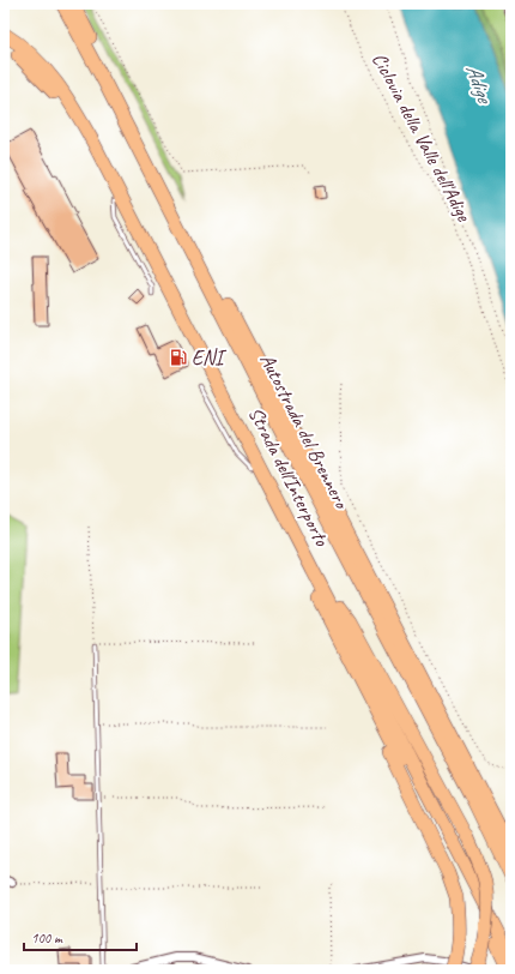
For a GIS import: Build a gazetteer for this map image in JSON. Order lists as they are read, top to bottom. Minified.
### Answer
{"streets":{"highway":["Autostrada del Brennero","Strada dell'Interporto"],"path":["Ciclovia della Valle dell'Adige"]},"water":["Adige"],"places":{"fuel station":["ENI"]},"scale_bar":"100 m"}
